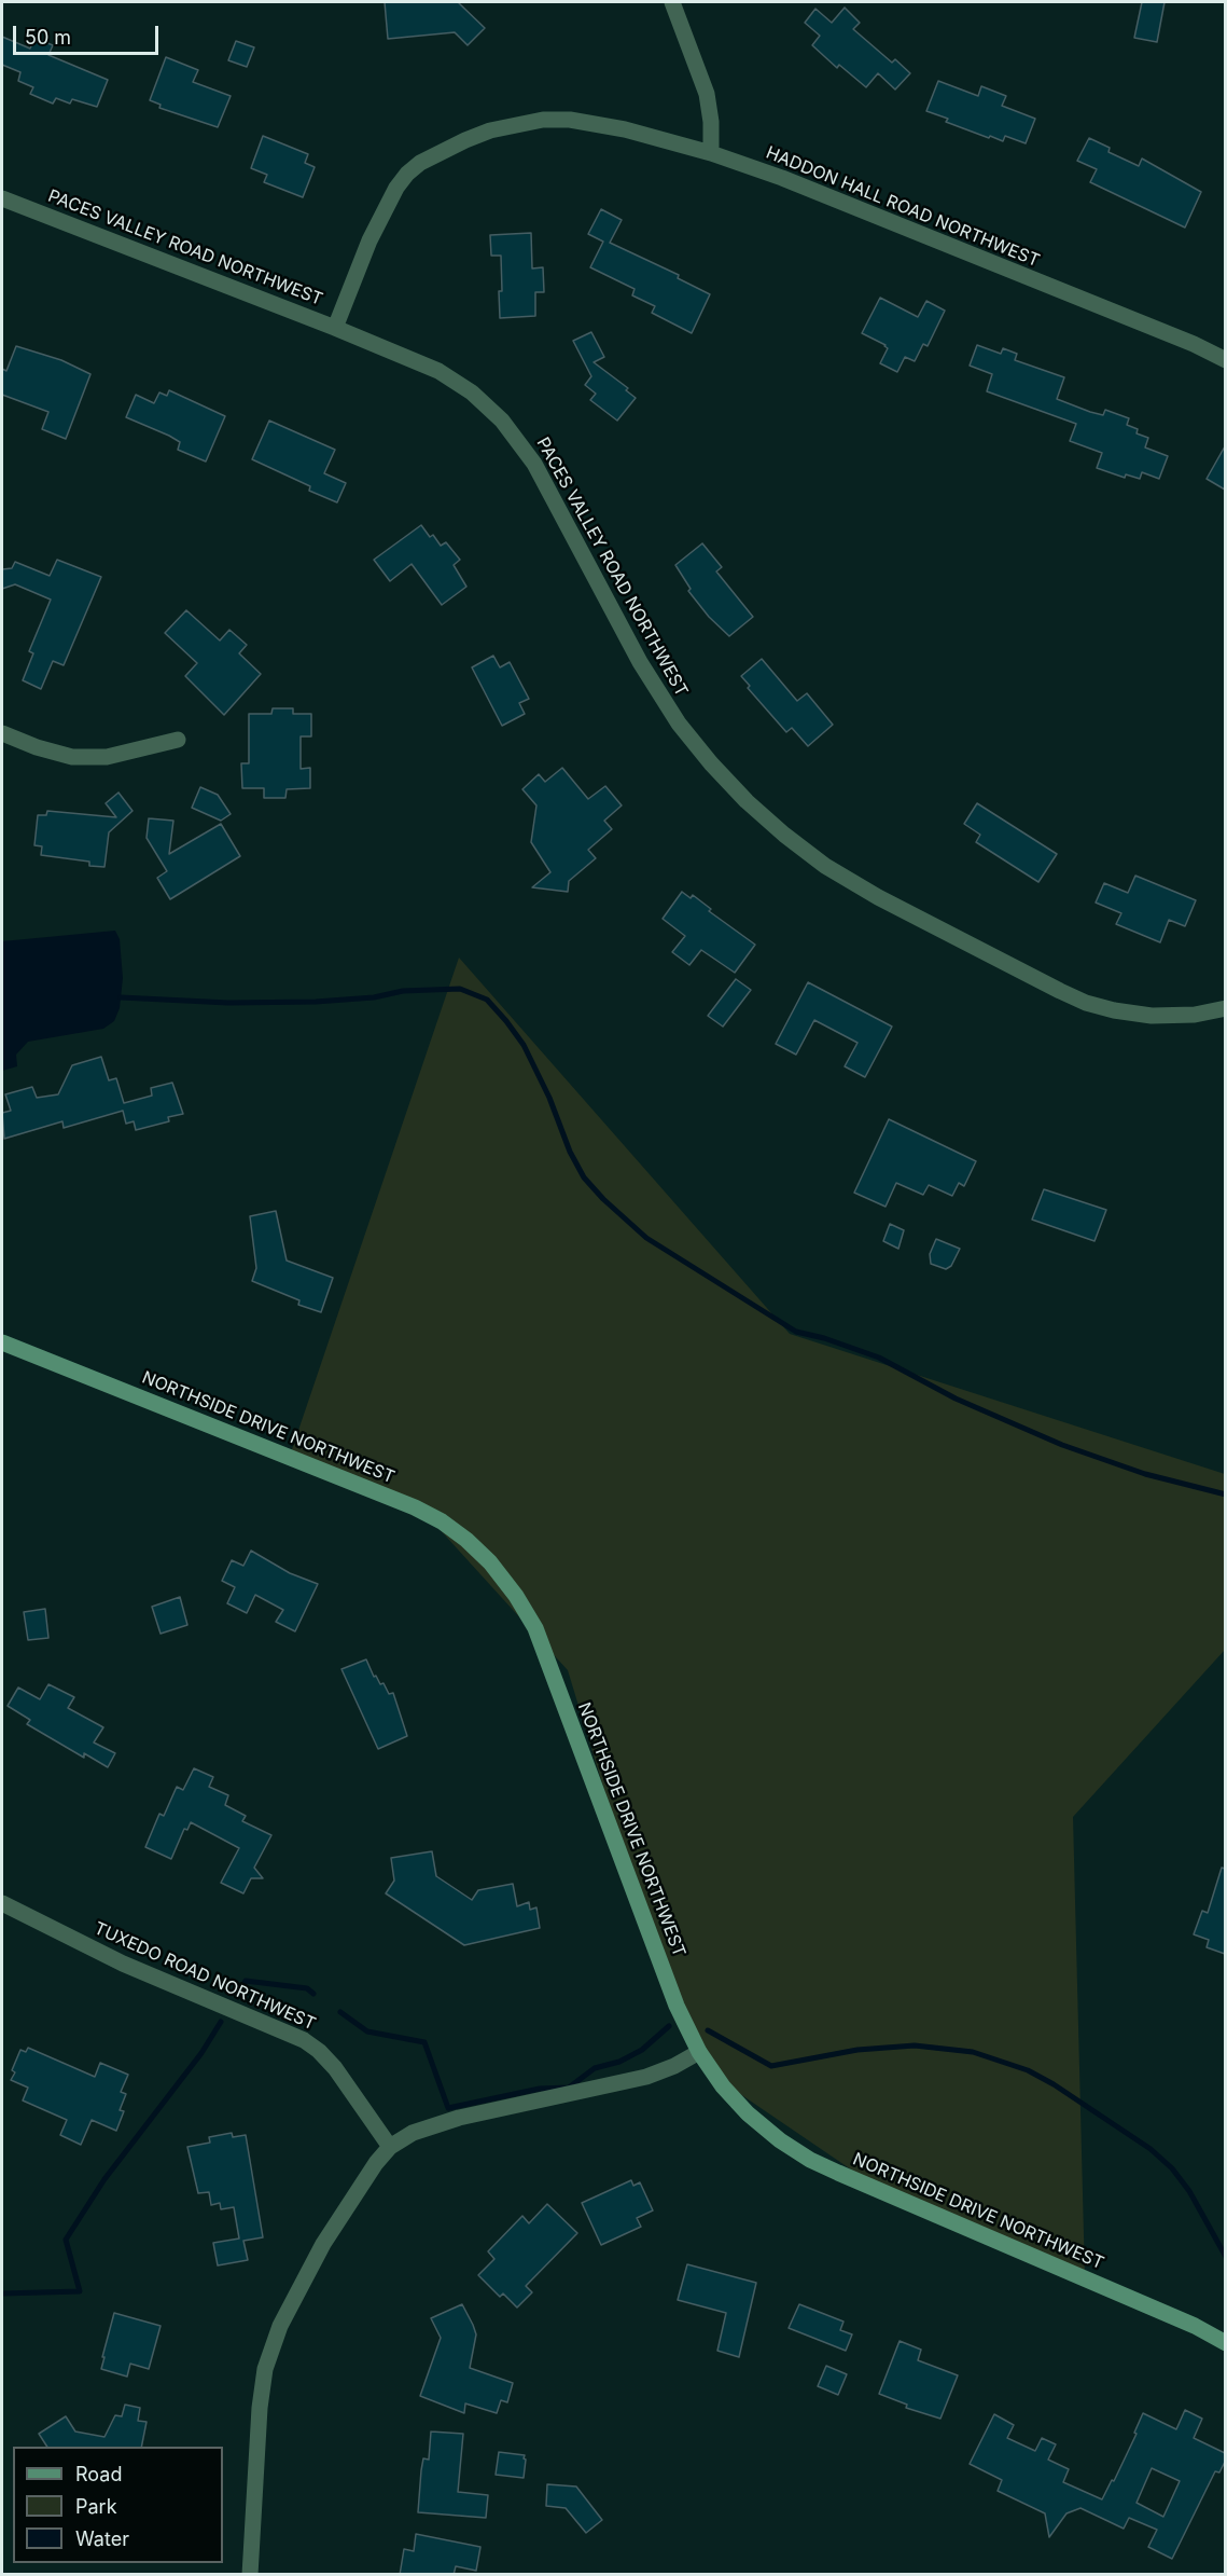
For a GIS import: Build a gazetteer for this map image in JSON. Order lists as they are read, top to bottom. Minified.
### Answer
{"streets":{"street":["HADDON HALL ROAD NORTHWEST","PACES VALLEY ROAD NORTHWEST","NORTHSIDE DRIVE NORTHWEST","TUXEDO ROAD NORTHWEST"]},"crossings":[["HADDON HALL ROAD NORTHWEST","PACES VALLEY ROAD NORTHWEST"]],"legend":["Road","Park","Water"],"scale_bar":"50 m"}
